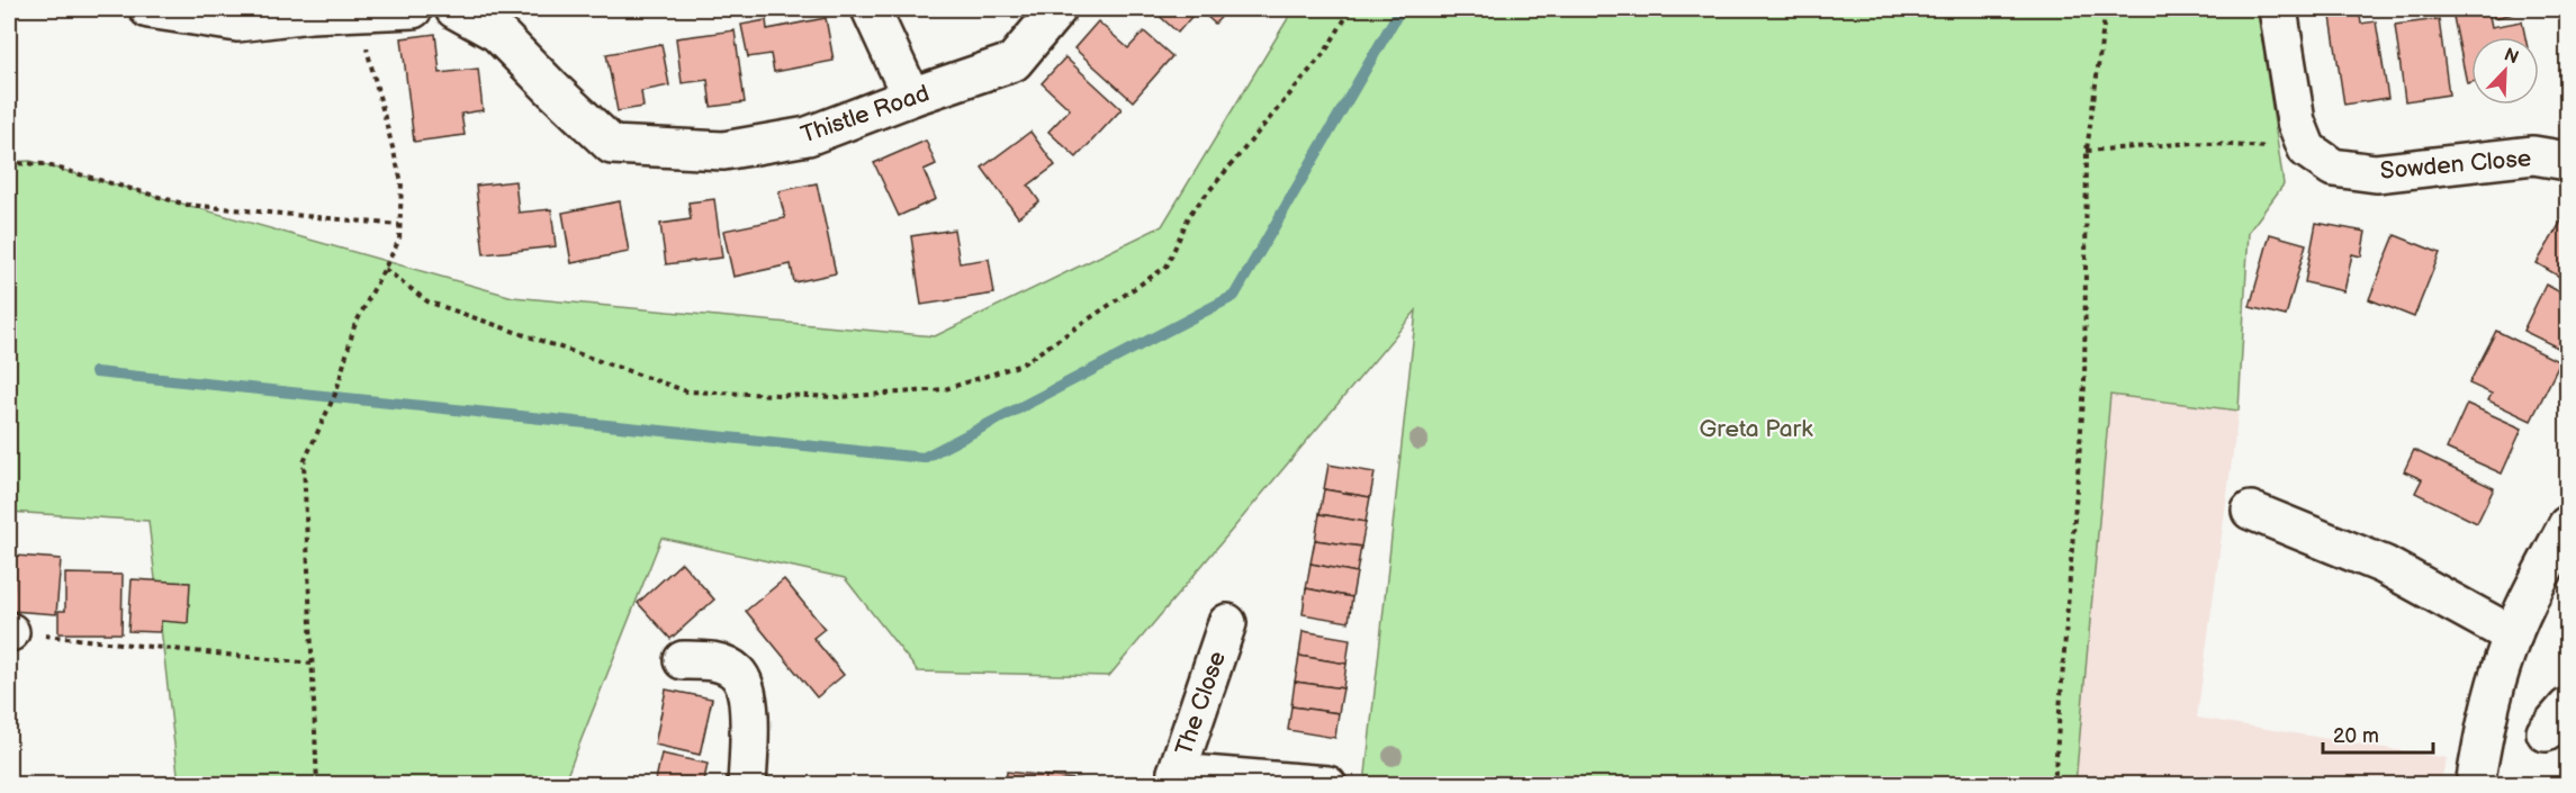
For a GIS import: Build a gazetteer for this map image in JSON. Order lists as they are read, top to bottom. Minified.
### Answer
{"streets":{"street":["Thistle Road","Sowden Close","The Close"]},"parks":["Greta Park"],"scale_bar":"20 m","north":"top right"}
